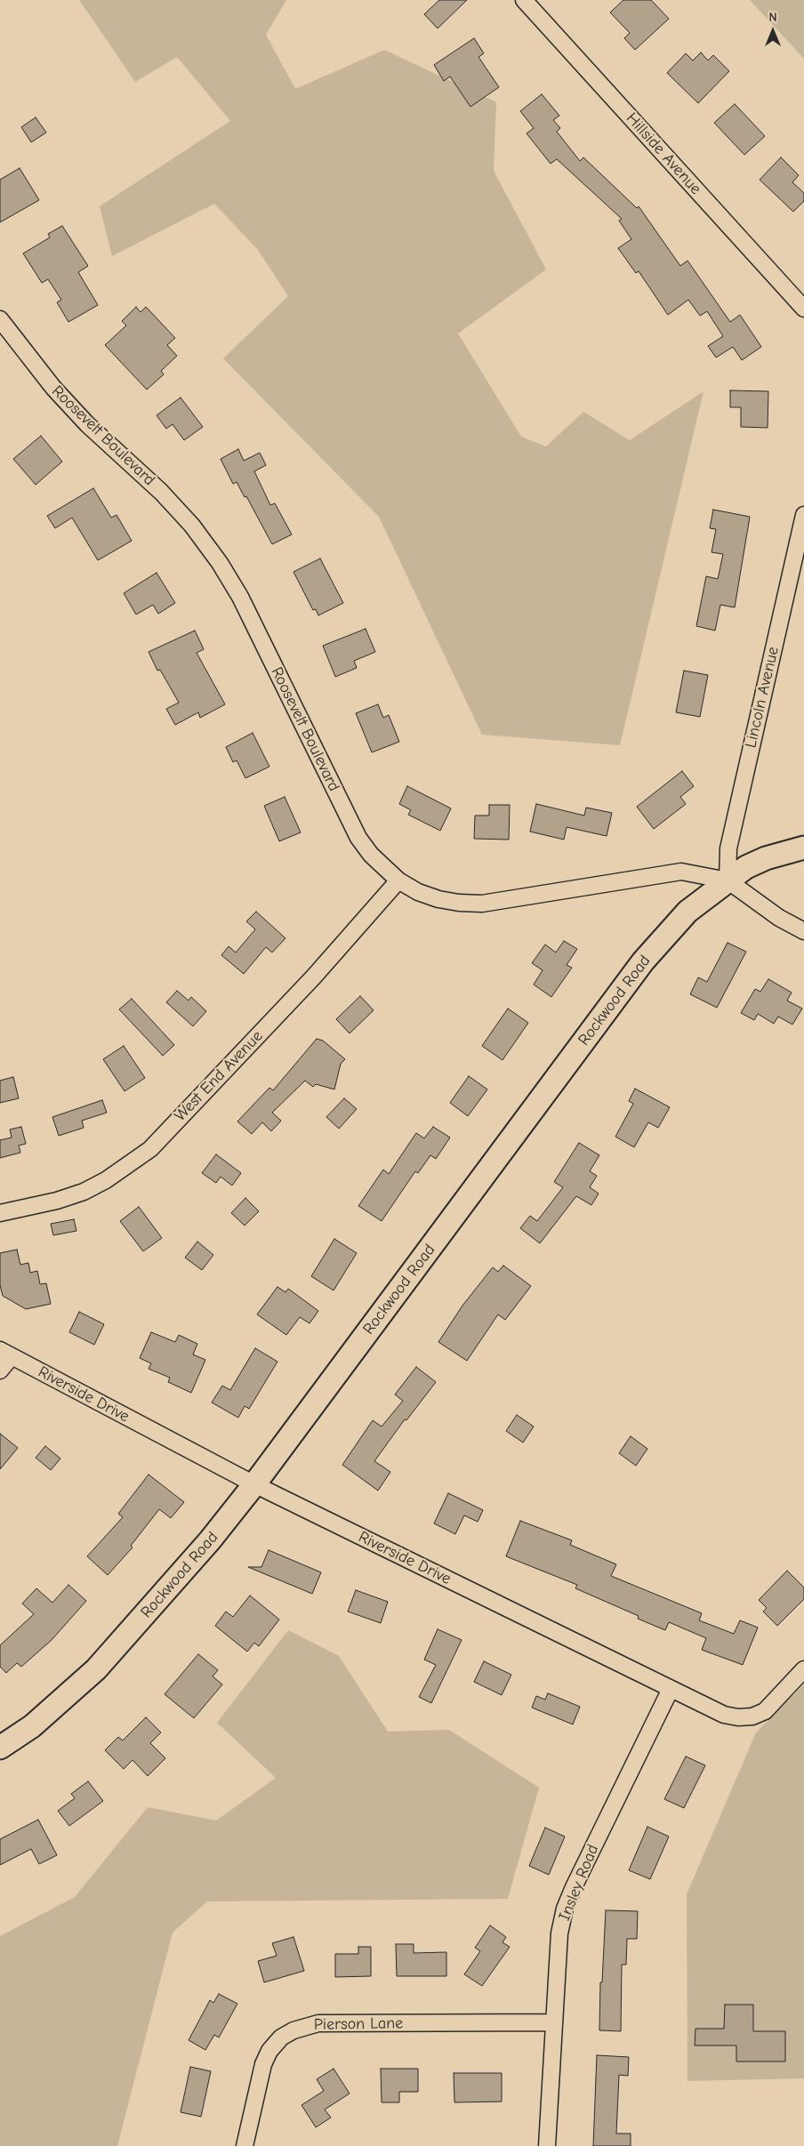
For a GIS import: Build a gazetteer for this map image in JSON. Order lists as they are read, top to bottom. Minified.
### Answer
{"streets":{"street":["Hillside Avenue","Roosevelt Boulevard","Lincoln Avenue","Rockwood Road","West End Avenue","Riverside Drive","Insley Road","Pierson Lane"]},"crossings":[["Roosevelt Boulevard","Lincoln Avenue"],["Roosevelt Boulevard","Rockwood Road"],["Roosevelt Boulevard","West End Avenue"],["Lincoln Avenue","Rockwood Road"],["Rockwood Road","Riverside Drive"],["Riverside Drive","Insley Road"],["Insley Road","Pierson Lane"]],"north":"top"}
